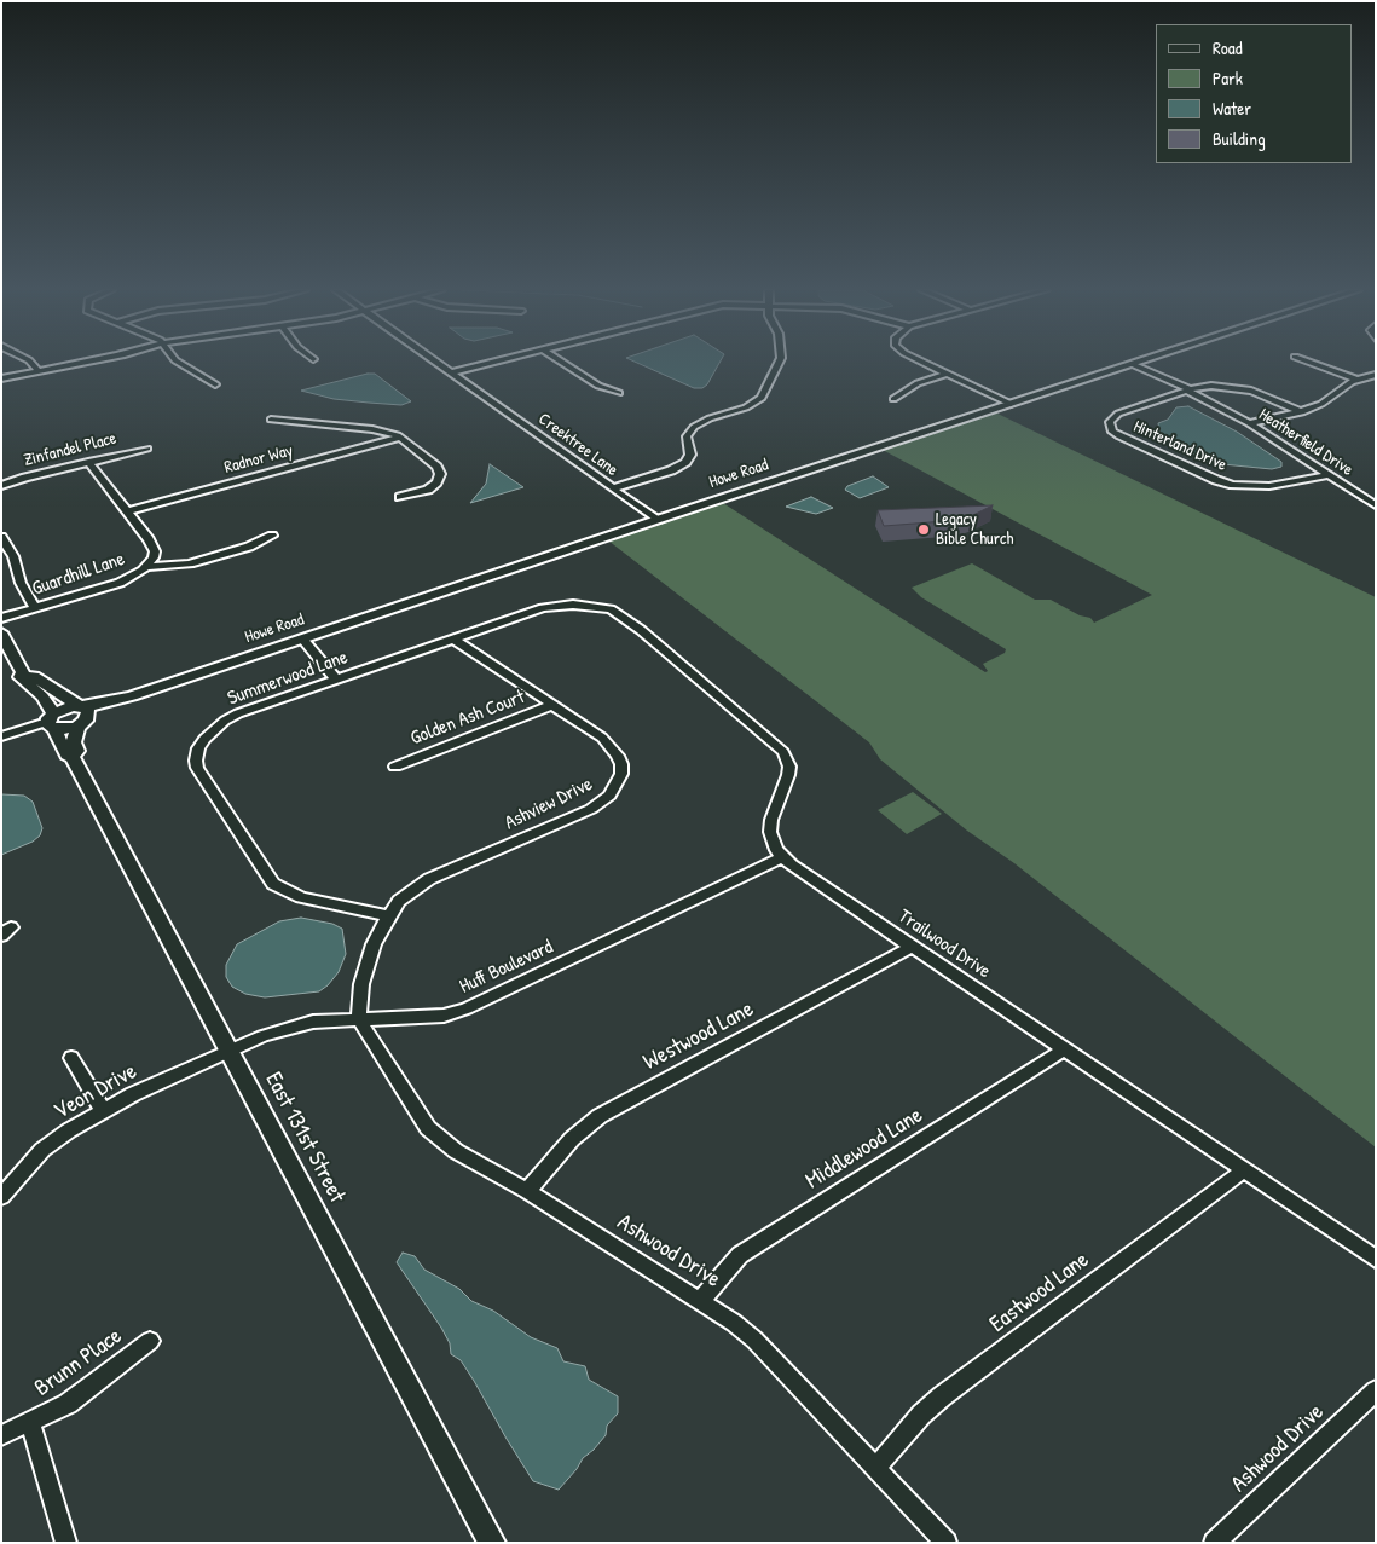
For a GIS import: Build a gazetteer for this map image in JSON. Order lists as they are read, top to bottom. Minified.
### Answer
{"streets":{"street":["Heatherfield Drive","Creektree Lane","Hinterland Drive","Zinfandel Place","Radnor Way","Howe Road","Guardhill Lane","Summerwood Lane","Golden Ash Court","Ashview Drive","Trailwood Drive","Huff Boulevard","Westwood Lane","Veon Drive","East 131st Street","Middlewood Lane","Ashwood Drive","Eastwood Lane","Brunn Place"]},"crossings":[["Heatherfield Drive","Hinterland Drive"],["Heatherfield Drive","Howe Road"],["Creektree Lane","Howe Road"],["Zinfandel Place","Guardhill Lane"],["Radnor Way","Guardhill Lane"],["Howe Road","East 131st Street"],["Summerwood Lane","Ashview Drive"],["Summerwood Lane","Trailwood Drive"],["Summerwood Lane","Huff Boulevard"],["Golden Ash Court","Ashview Drive"],["Ashview Drive","Huff Boulevard"],["Ashview Drive","Ashwood Drive"],["Trailwood Drive","Huff Boulevard"],["Trailwood Drive","Westwood Lane"],["Trailwood Drive","Middlewood Lane"],["Trailwood Drive","Eastwood Lane"],["Huff Boulevard","Veon Drive"],["Huff Boulevard","East 131st Street"],["Huff Boulevard","Ashwood Drive"],["Westwood Lane","Ashwood Drive"],["Veon Drive","East 131st Street"],["Middlewood Lane","Ashwood Drive"],["Ashwood Drive","Eastwood Lane"]],"places":["Legacy Bible Church"],"legend":["Road","Park","Water","Building"]}
